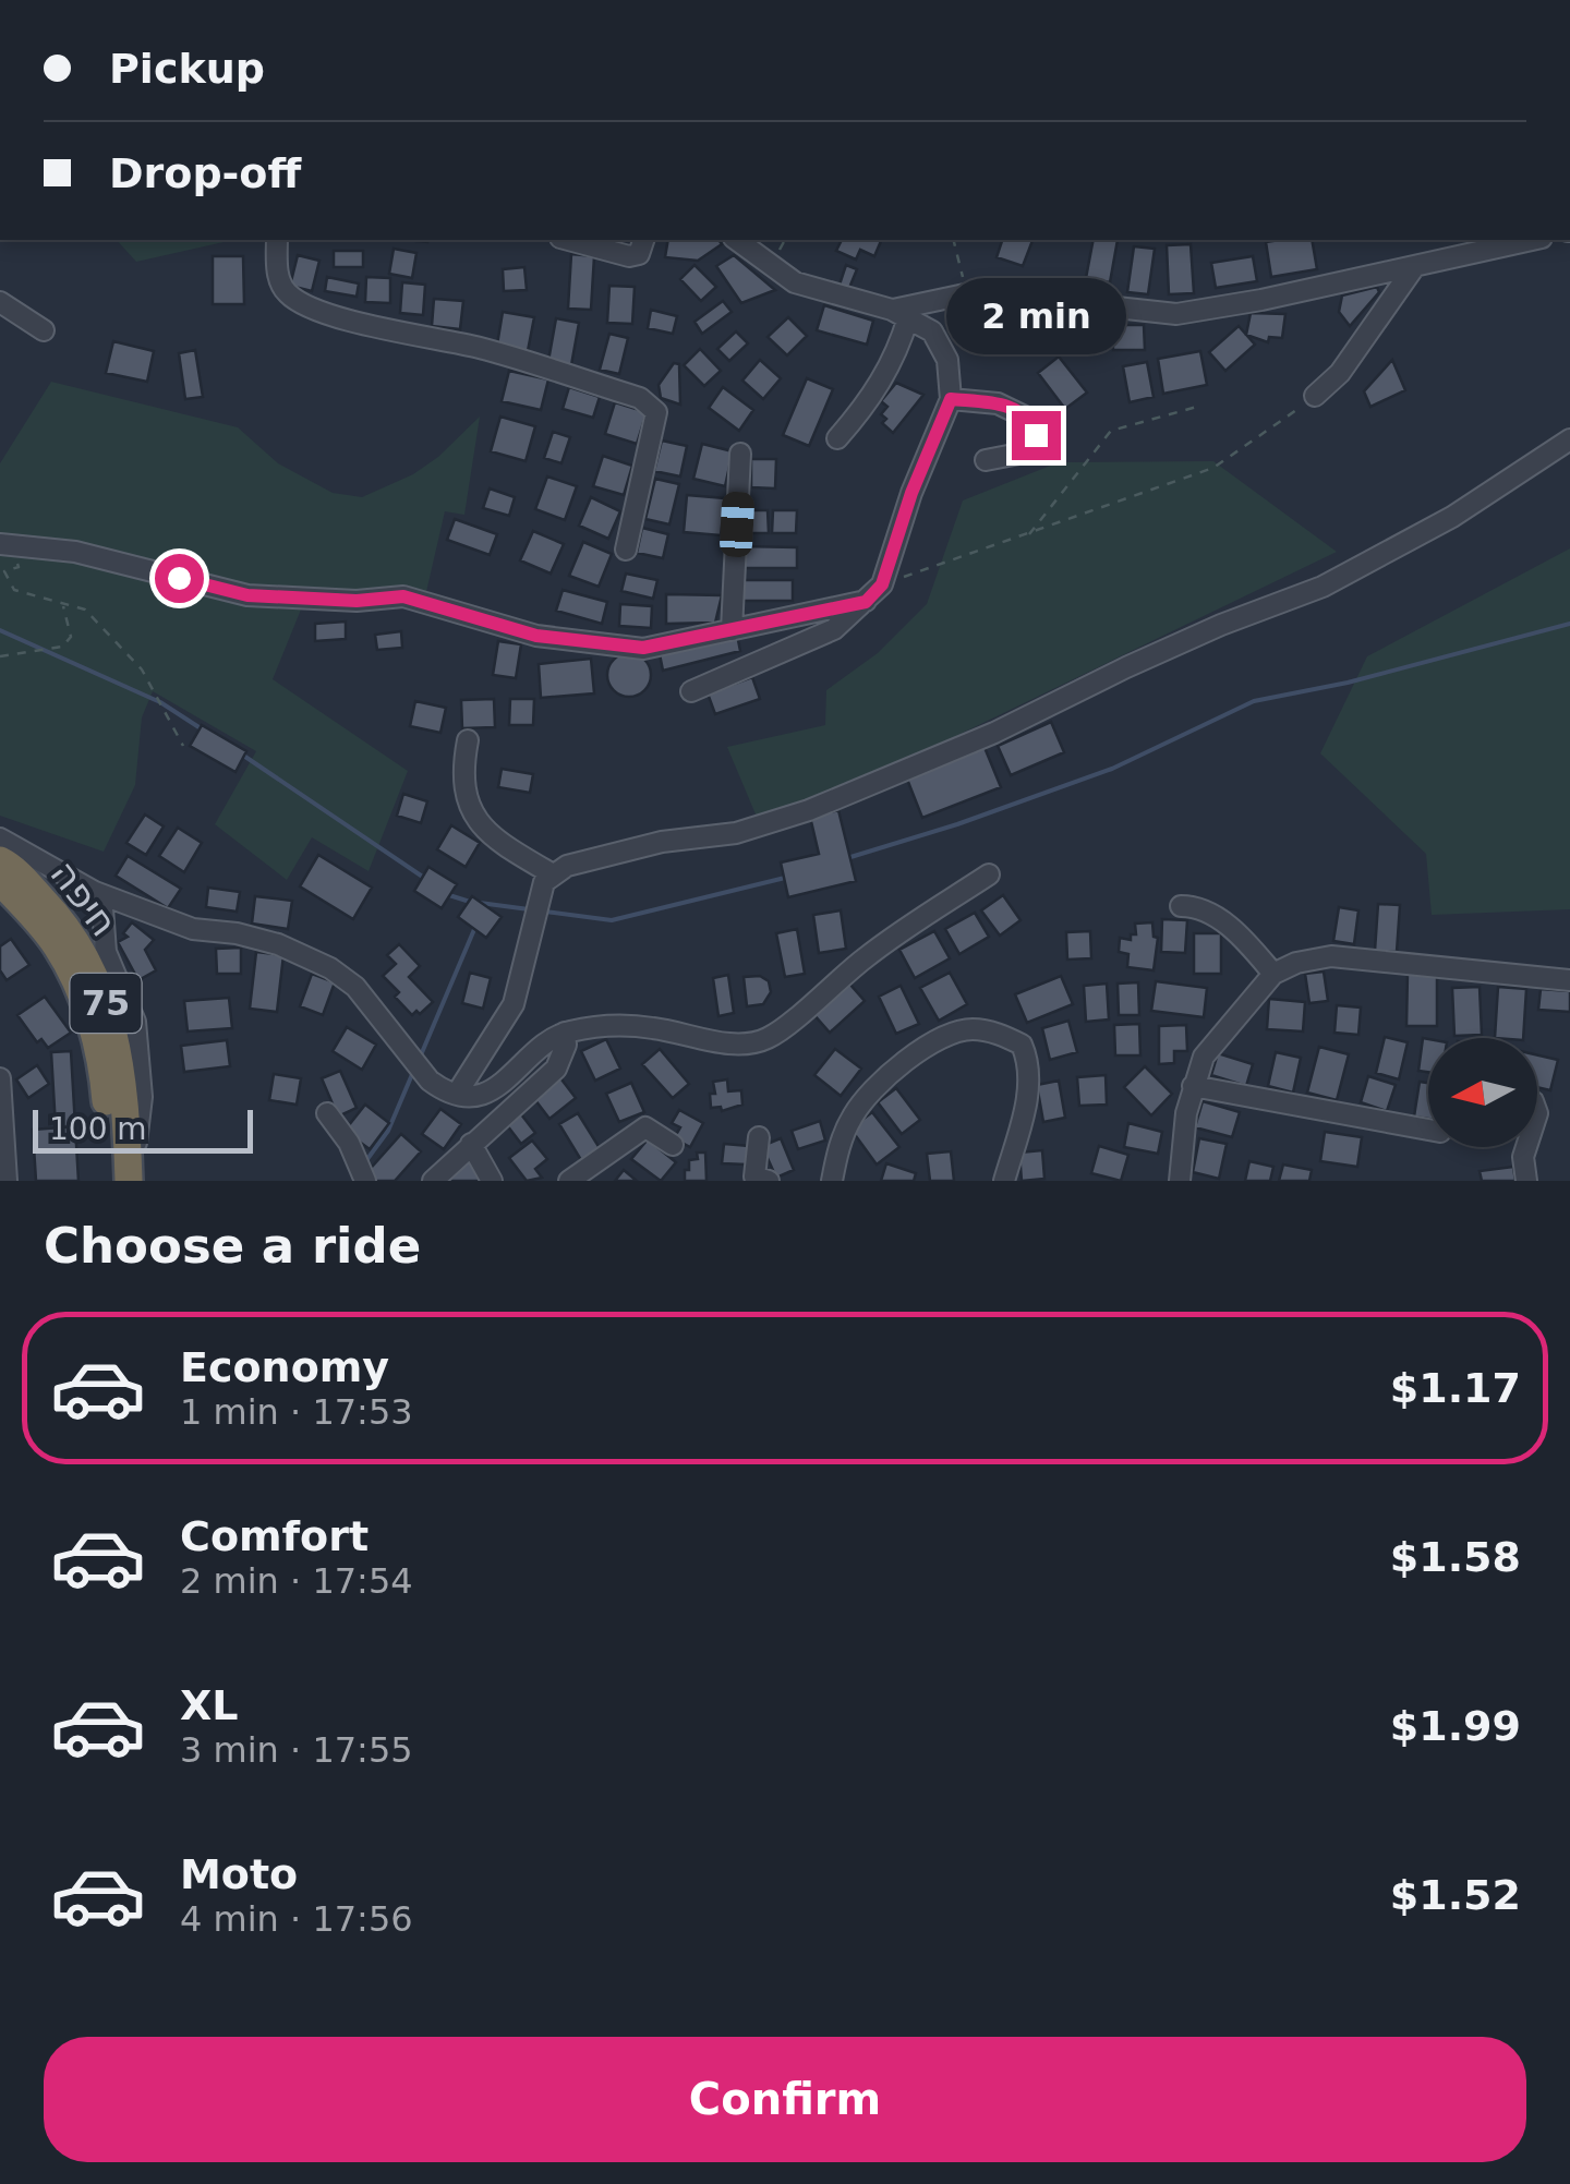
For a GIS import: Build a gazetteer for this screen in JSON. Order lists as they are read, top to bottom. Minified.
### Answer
{"streets":{"highway":["חיפה","75"]},"scale_bar":"100 m","north":"left","page":{"banner":["Pickup","Drop-off"],"bubble":"2 min","scale":"100 m","heading":"Choose a ride","list":[{"name":"Economy","note":"1 min · 17:53","value":"$1.17"},{"name":"Comfort","note":"2 min · 17:54","value":"$1.58"},{"name":"XL","note":"3 min · 17:55","value":"$1.99"},{"name":"Moto","note":"4 min · 17:56","value":"$1.52"}],"buttons":"Confirm"}}
